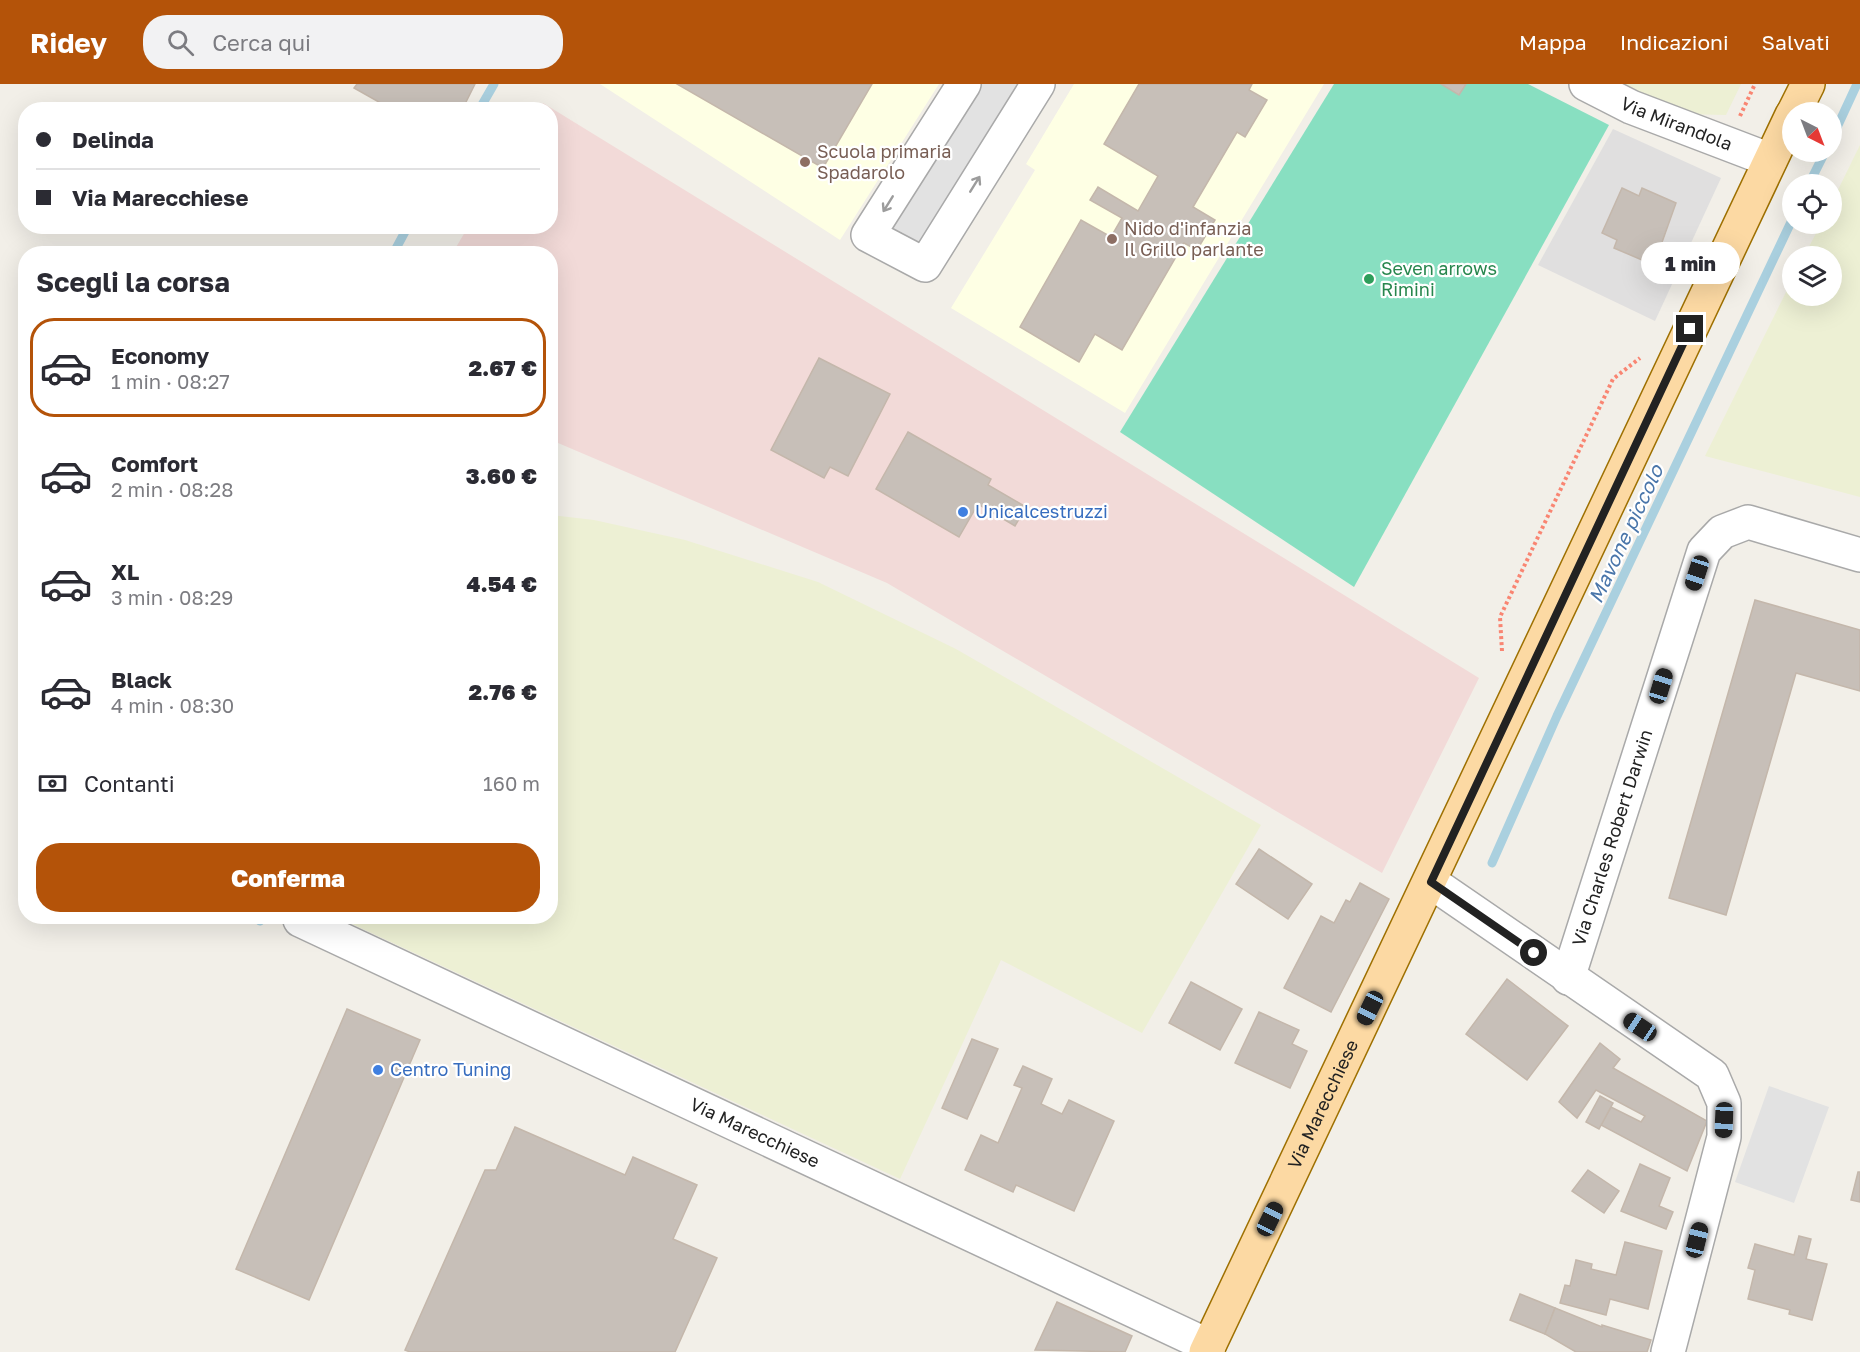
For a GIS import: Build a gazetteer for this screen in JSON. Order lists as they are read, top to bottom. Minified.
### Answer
{"streets":{"main road":["Via Marecchiese"],"street":["Via Mirandola","Via Charles Robert Darwin"]},"crossings":[["Via Mirandola","Via Marecchiese"]],"water":["Mavone piccolo"],"places":["Scuola primaria Spadarolo","Nido d'infanzia Il Grillo parlante","Seven arrows Rimini","Unicalcestruzzi","Centro Tuning"],"north":"bottom right","page":{"header":"Ridey","search":"Cerca qui","nav":["Mappa","Indicazioni","Salvati"],"banner":["Delinda","Via Marecchiese"],"bubble":"1 min","heading":"Scegli la corsa","list":[{"name":"Economy","note":"1 min · 08:27","value":"2.67 €"},{"name":"Comfort","note":"2 min · 08:28","value":"3.60 €"},{"name":"XL","note":"3 min · 08:29","value":"4.54 €"},{"name":"Black","note":"4 min · 08:30","value":"2.76 €"}],"pay":["Contanti","160 m"],"buttons":"Conferma"}}
